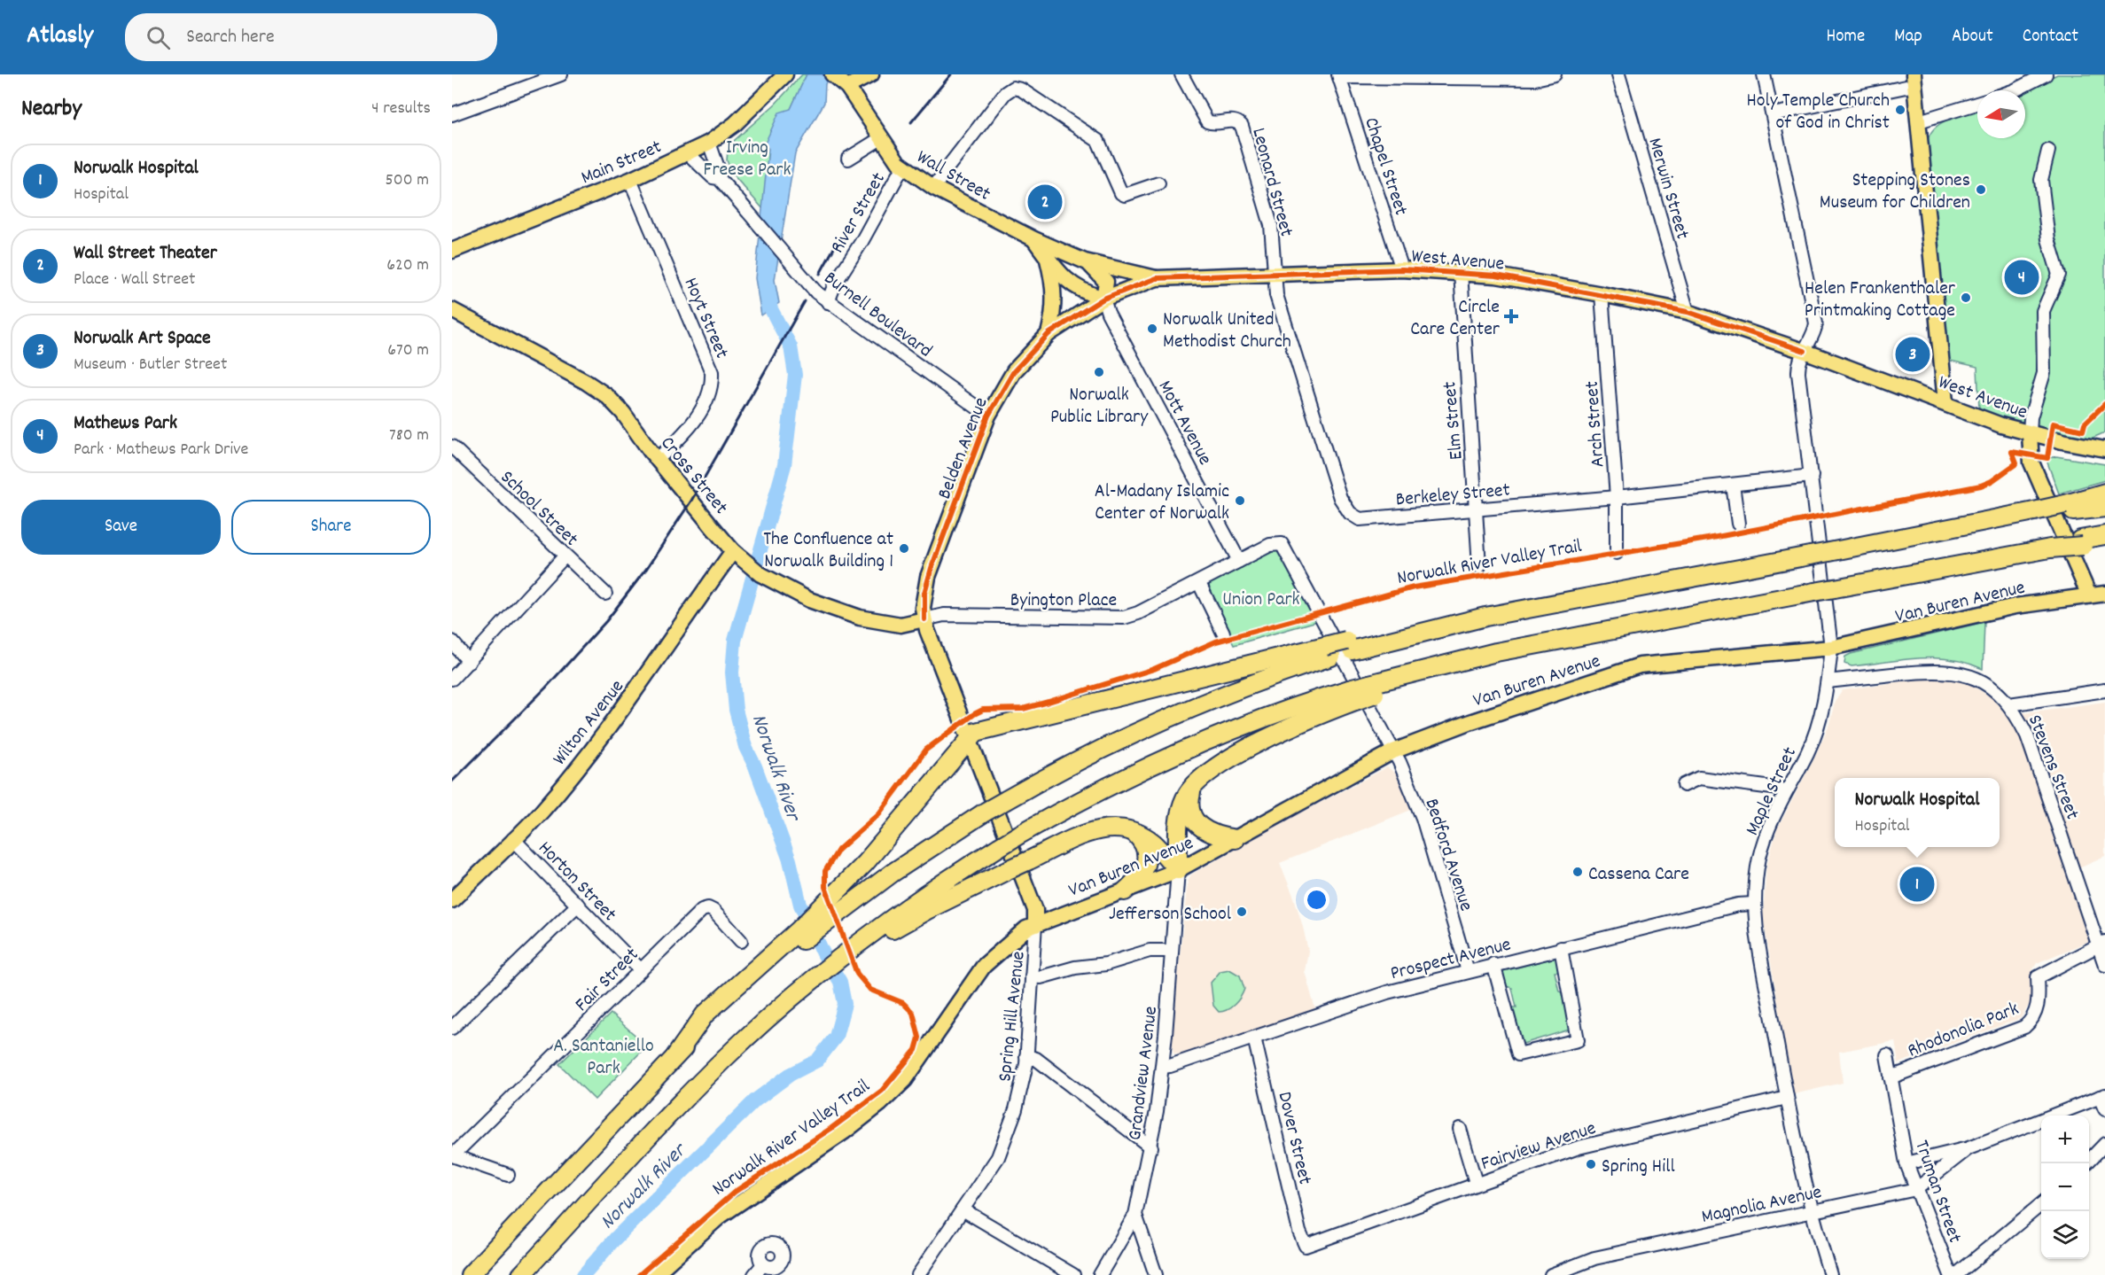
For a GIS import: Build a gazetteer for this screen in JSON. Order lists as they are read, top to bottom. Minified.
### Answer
{"streets":{"main road":["Main Street","Wall Street","West Avenue","Belden Avenue","Cross Street","Van Buren Avenue","Wilton Avenue"],"street":["Chapel Street","Leonard Street","Merwin Street","River Street","Burnell Boulevard","Hoyt Street","Elm Street","Mott Avenue","Arch Street","Berkeley Street","School Street","Byington Place","Stevens Street","Maple Street","Bedford Avenue","Horton Street","Prospect Avenue","Fair Street","Spring Hill Avenue","Rhodonolia Park","Grandview Avenue","Dover Street","Fairview Avenue","Truman Street","Magnolia Avenue"],"cycle path":["Norwalk River Valley Trail"]},"crossings":[["Main Street","Burnell Boulevard"],["Main Street","Hoyt Street"],["Chapel Street","West Avenue"],["Wall Street","River Street"],["Wall Street","West Avenue"],["Wall Street","Mott Avenue"],["Wall Street","Belden Avenue"],["Leonard Street","West Avenue"],["Leonard Street","Berkeley Street"],["Merwin Street","West Avenue"],["River Street","Burnell Boulevard"],["West Avenue","Elm Street"],["West Avenue","Mott Avenue"],["West Avenue","Arch Street"],["West Avenue","Belden Avenue"],["West Avenue","Berkeley Street"],["West Avenue","Maple Street"],["Burnell Boulevard","Belden Avenue"],["Hoyt Street","Cross Street"],["Elm Street","Berkeley Street"],["Mott Avenue","Belden Avenue"],["Mott Avenue","Byington Place"],["Arch Street","Berkeley Street"],["Belden Avenue","Cross Street"],["Belden Avenue","Byington Place"],["Belden Avenue","Van Buren Avenue"],["Belden Avenue","Spring Hill Avenue"],["Cross Street","Byington Place"],["Cross Street","Wilton Avenue"],["Berkeley Street","Maple Street"],["Byington Place","Bedford Avenue"],["Van Buren Avenue","Maple Street"],["Van Buren Avenue","Bedford Avenue"],["Van Buren Avenue","Spring Hill Avenue"],["Van Buren Avenue","Grandview Avenue"],["Wilton Avenue","Horton Street"],["Stevens Street","Maple Street"],["Stevens Street","Rhodonolia Park"],["Maple Street","Prospect Avenue"],["Maple Street","Fairview Avenue"],["Maple Street","Magnolia Avenue"],["Bedford Avenue","Prospect Avenue"],["Horton Street","Fair Street"],["Prospect Avenue","Grandview Avenue"],["Prospect Avenue","Dover Street"],["Rhodonolia Park","Truman Street"],["Dover Street","Fairview Avenue"],["Truman Street","Magnolia Avenue"]],"water":["Norwalk River"],"parks":["Irving Freese Park","Union Park","A. Santaniello Park"],"places":{"other":["Holy Temple Church of God in Christ","Stepping Stones Museum for Children","Helen Frankenthaler Printmaking Cottage","Norwalk United Methodist Church","Norwalk Public Library","Al-Madany Islamic Center of Norwalk","The Confluence at Norwalk Building 1","Cassena Care","Jefferson School","Spring Hill"],"health":["Circle Care Center"]},"north":"left","page":{"header":"Atlasly","search":"Search here","nav":["Home","Map","About","Contact"],"heading":["Nearby","4 results"],"list":[{"mark":"1","name":"Norwalk Hospital","note":"Hospital","value":"500 m"},{"mark":"2","name":"Wall Street Theater","note":"Place · Wall Street","value":"620 m"},{"mark":"3","name":"Norwalk Art Space","note":"Museum · Butler Street","value":"670 m"},{"mark":"4","name":"Mathews Park","note":"Park · Mathews Park Drive","value":"780 m"}],"pins":["2","4","3","1"],"buttons":["Save","Share"],"popup":["Norwalk Hospital","Hospital"],"map_buttons":["+","−"]}}
